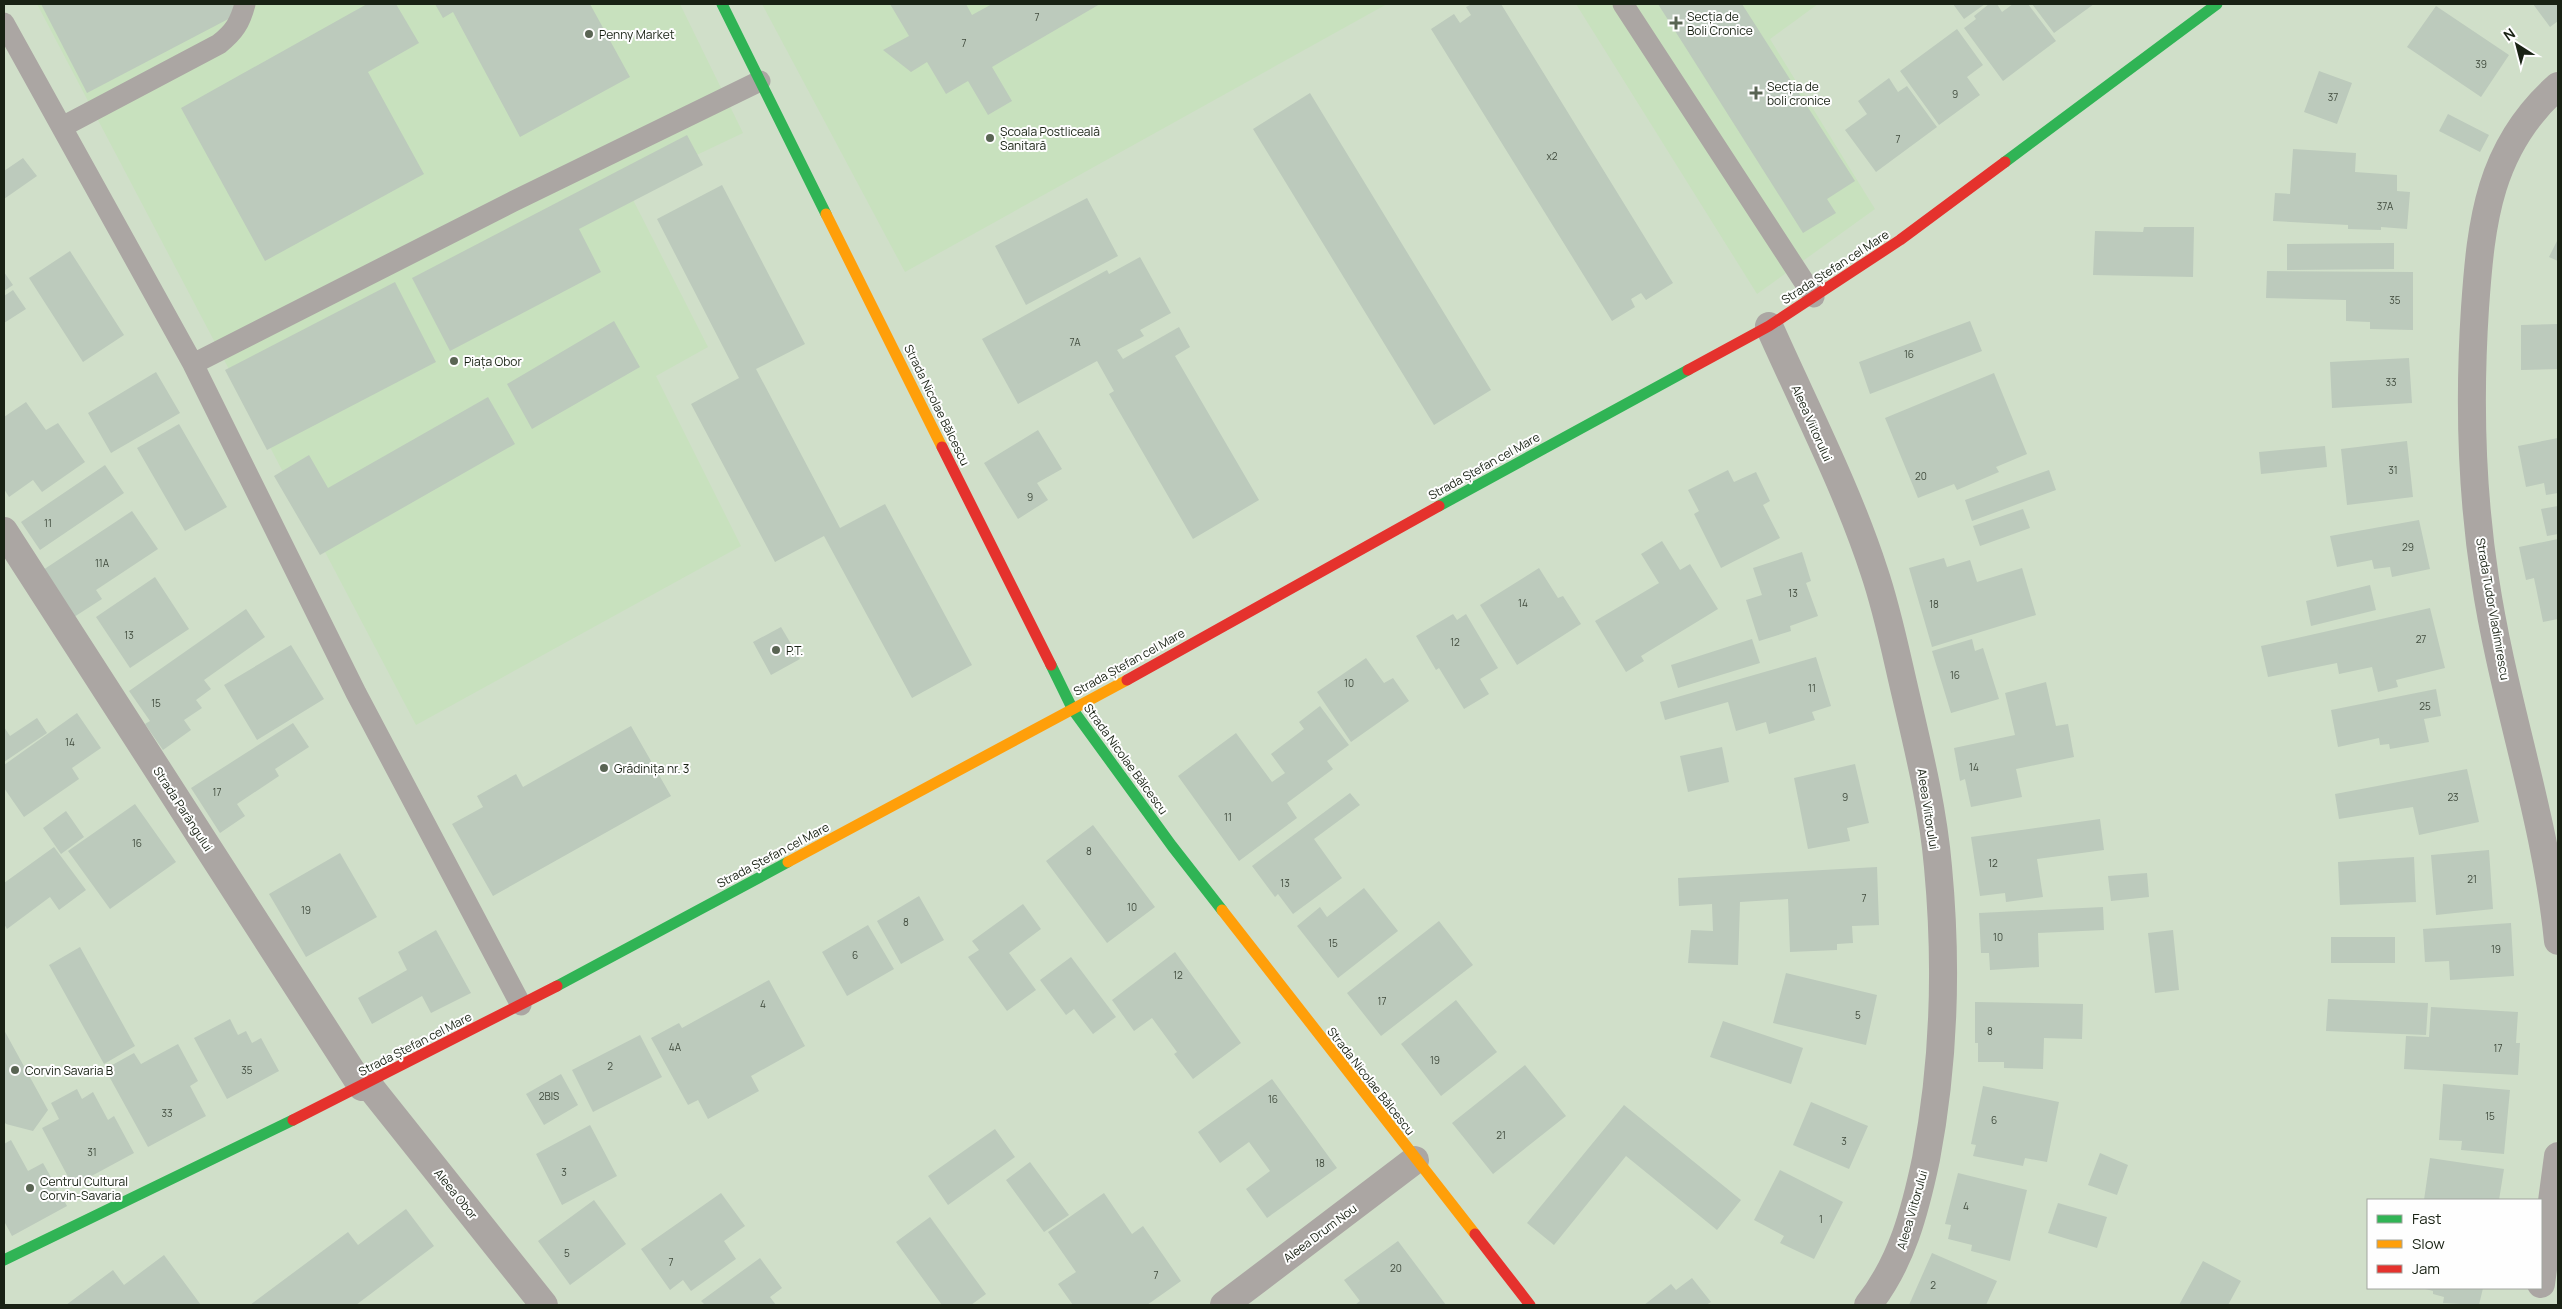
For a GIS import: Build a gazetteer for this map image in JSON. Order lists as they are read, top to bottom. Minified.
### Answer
{"streets":{"street":["Strada Ștefan cel Mare","Strada Nicolae Bălcescu","Aleea Viitorului","Strada Tudor Vladimirescu","Strada Parângului","Aleea Obor","Aleea Drum Nou"]},"crossings":[["Strada Ștefan cel Mare","Strada Nicolae Bălcescu"],["Strada Ștefan cel Mare","Aleea Viitorului"],["Strada Ștefan cel Mare","Strada Parângului"],["Strada Ștefan cel Mare","Aleea Obor"],["Strada Nicolae Bălcescu","Aleea Drum Nou"],["Strada Parângului","Aleea Obor"]],"places":{"health":["Secția de Boli Cronice","Secția de boli cronice"],"other":["Penny Market","Școala Postliceală Sanitară","Piața Obor","P.T.","Grădinița nr. 3","Corvin Savaria B","Centrul Cultural Corvin-Savaria"]},"house_numbers":["7","7","39","9","37","7","x2","37A","35","7A","16","33","31","20","9","11","29","11A","13","14","18","13","27","12","16","10","11","15","25","14","14","17","9","23","11","16","8","12","21","13","7","10","19","8","10","15","19","6","12","17","4","5","8","4A","17","19","2","35","2BIS","16","33","15","6","21","3","31","18","3","4","1","5","7","20","7","2"],"legend":["Fast","Slow","Jam"],"north":"top left"}
